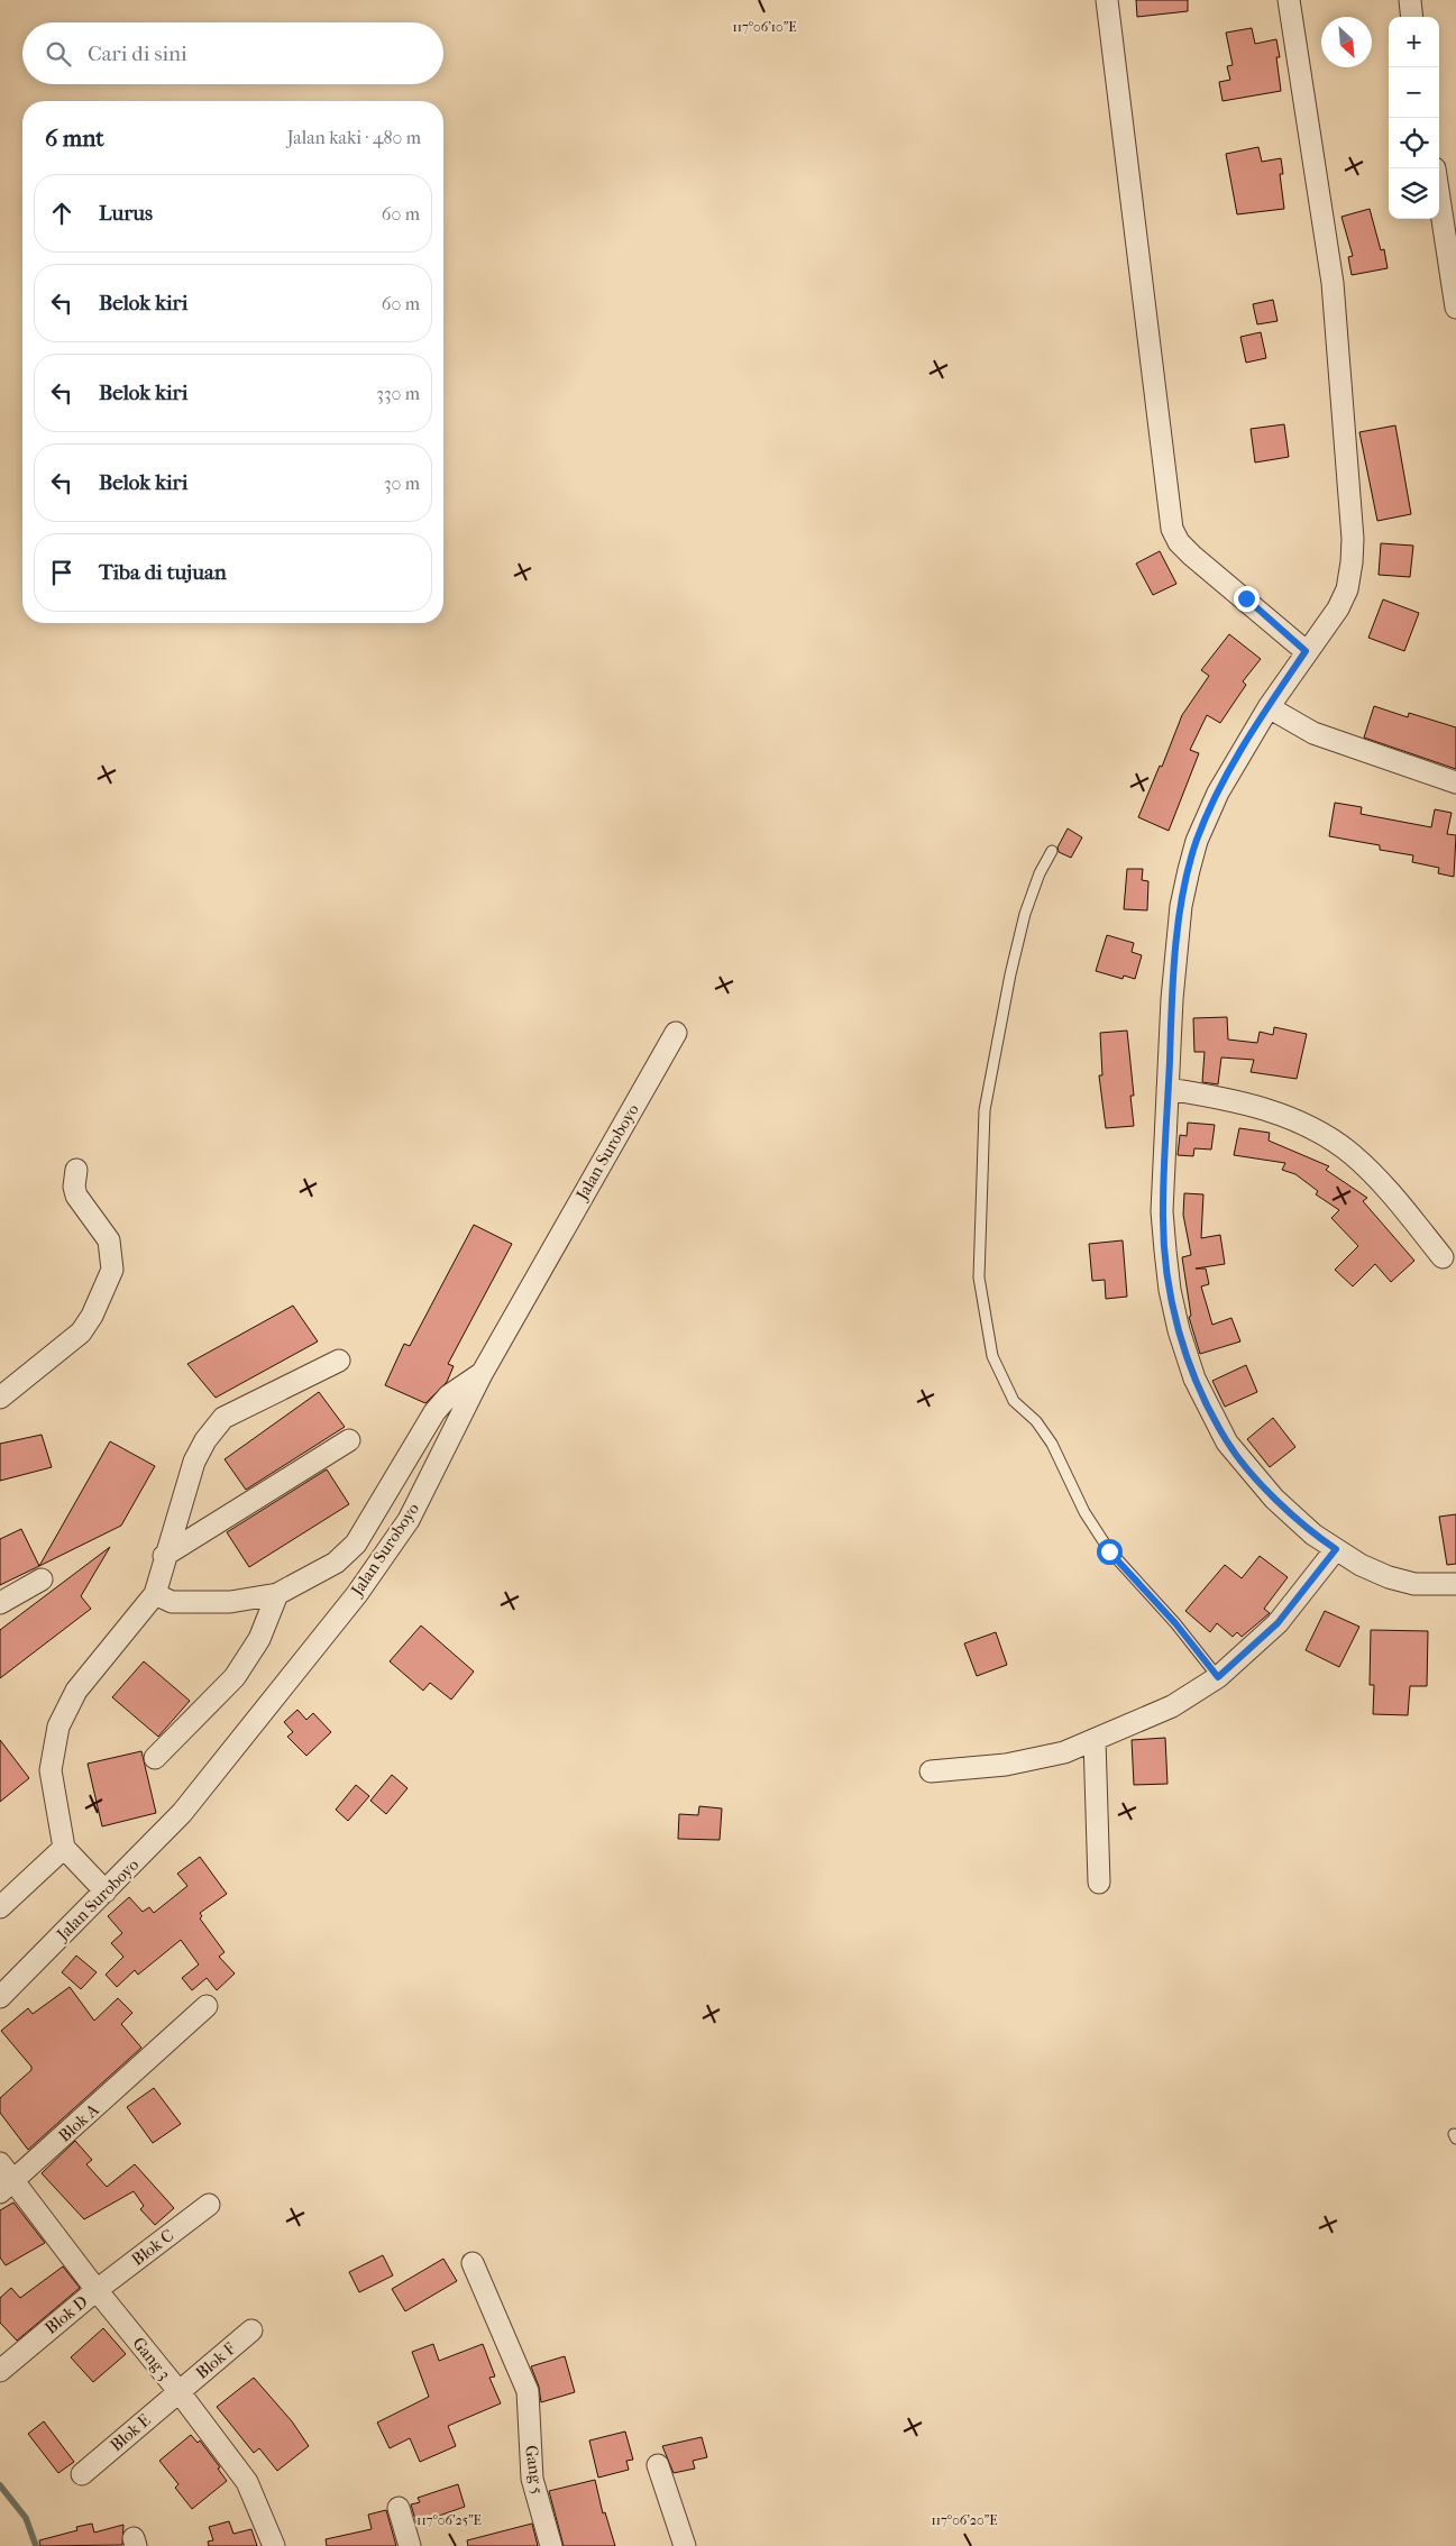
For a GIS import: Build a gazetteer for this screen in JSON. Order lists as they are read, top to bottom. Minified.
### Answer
{"streets":{"street":["Jalan Suroboyo","Blok A","Blok C","Blok D","Gang 3","Blok F","Blok E","Gang 5"]},"crossings":[["Blok A","Gang 3"],["Blok C","Blok D"],["Blok C","Gang 3"],["Blok D","Gang 3"],["Gang 3","Blok F"],["Gang 3","Blok E"],["Blok F","Blok E"]],"north":"bottom right","page":{"map_buttons":["+","−"],"search":"Cari di sini","heading":["6 mnt","Jalan kaki · 480 m"],"list":[["Lurus","60 m"],["Belok kiri","60 m"],["Belok kiri","330 m"],["Belok kiri","30 m"],"Tiba di tujuan"]},"coordinates":["117°06'10\"E","117°06'25\"E","117°06'20\"E"]}
